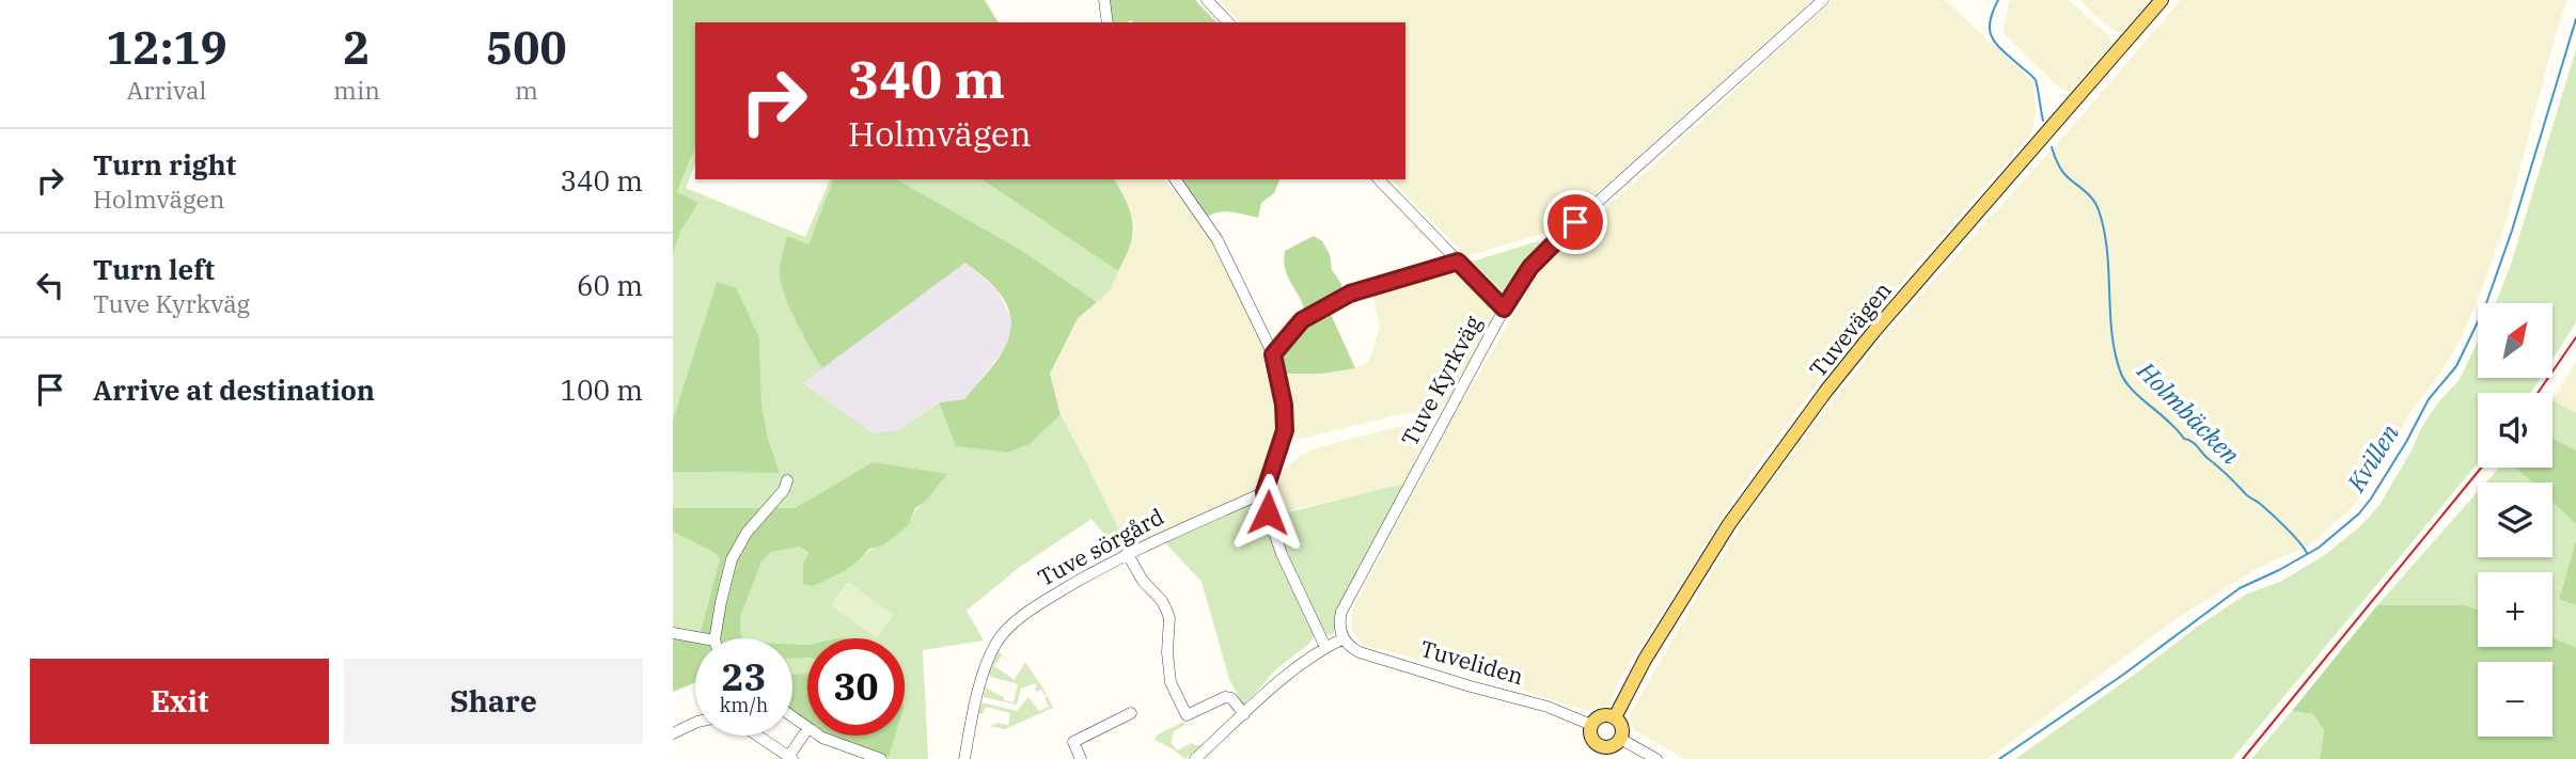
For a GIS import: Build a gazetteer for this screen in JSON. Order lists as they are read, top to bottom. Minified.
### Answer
{"streets":{"main road":["Tuvevägen"],"street":["Tuve Kyrkväg","Tuve sörgård","Tuveliden"]},"crossings":[["Tuvevägen","Tuveliden"],["Tuve Kyrkväg","Tuveliden"]],"water":["Holmbäcken","Kvillen"],"north":"top right","page":{"eta":["12:19","Arrival","2","min","500","m"],"turn":["340 m","Holmvägen"],"list":[{"name":"Turn right","note":"Holmvägen","value":"340 m"},{"name":"Turn left","note":"Tuve Kyrkväg","value":"60 m"},{"name":"Arrive at destination","value":"100 m"}],"map_buttons":["+","−"],"speed":"23 km/h","limit":"30","buttons":["Exit","Share"]}}
